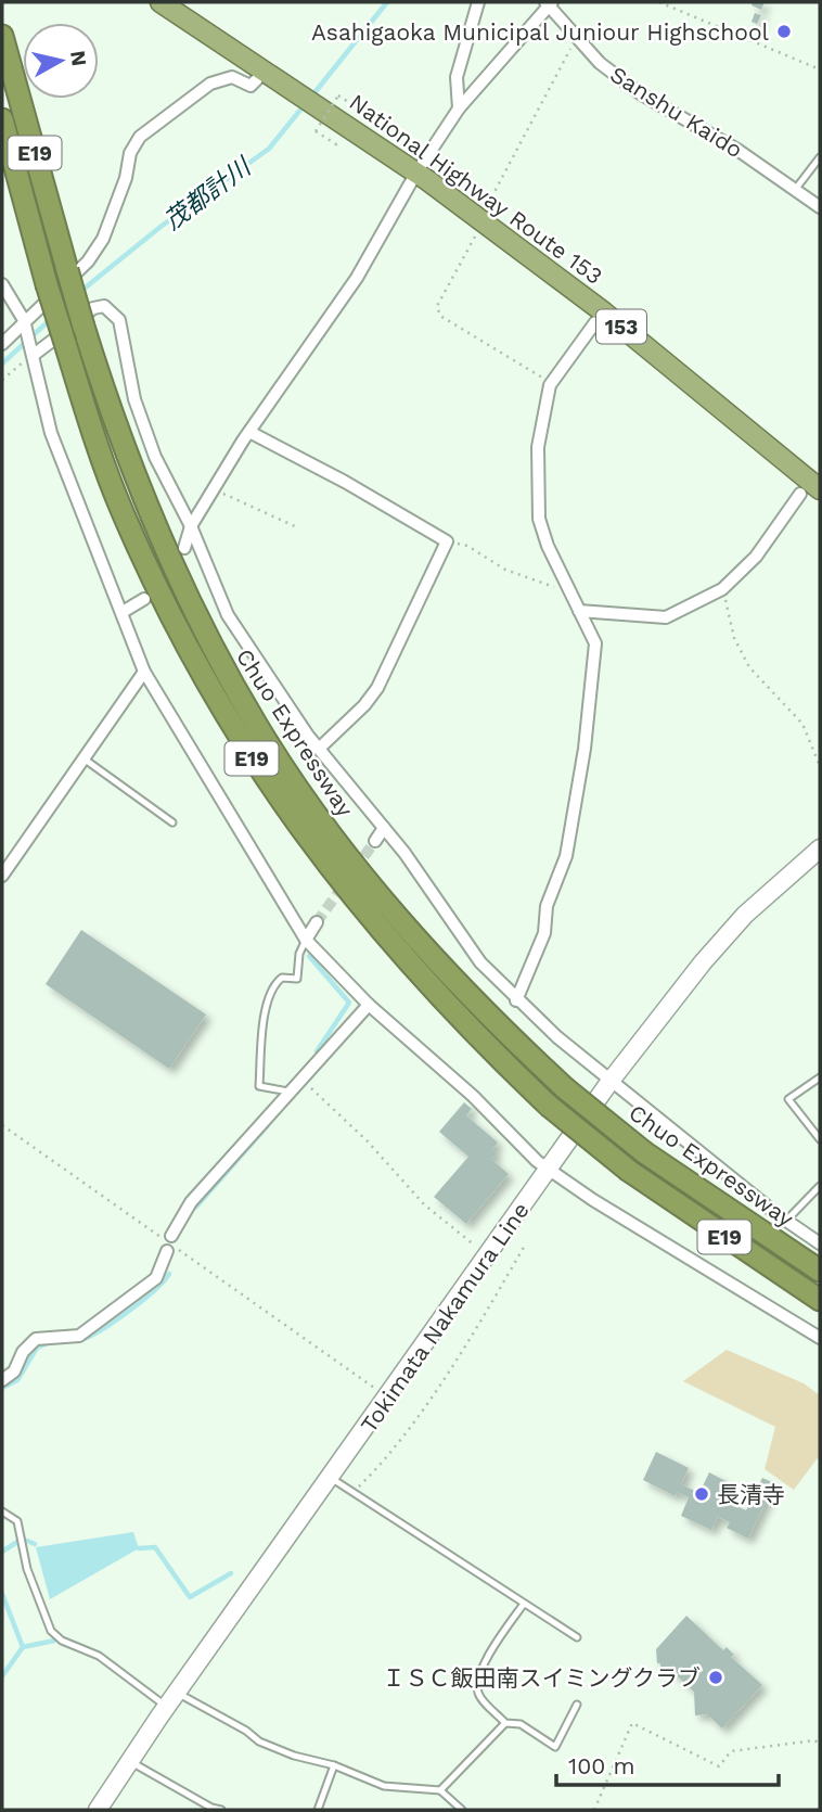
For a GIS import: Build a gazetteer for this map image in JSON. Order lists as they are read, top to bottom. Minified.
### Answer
{"streets":{"highway":["E19","National Highway Route 153","153","Chuo Expressway"],"main road":["Tokimata Nakamura Line"],"street":["Sanshu Kaido"]},"water":["茂都計川"],"places":["Asahigaoka Municipal Juniour Highschool","長清寺","ＩＳＣ飯田南スイミングクラブ"],"scale_bar":"100 m","north":"right"}
